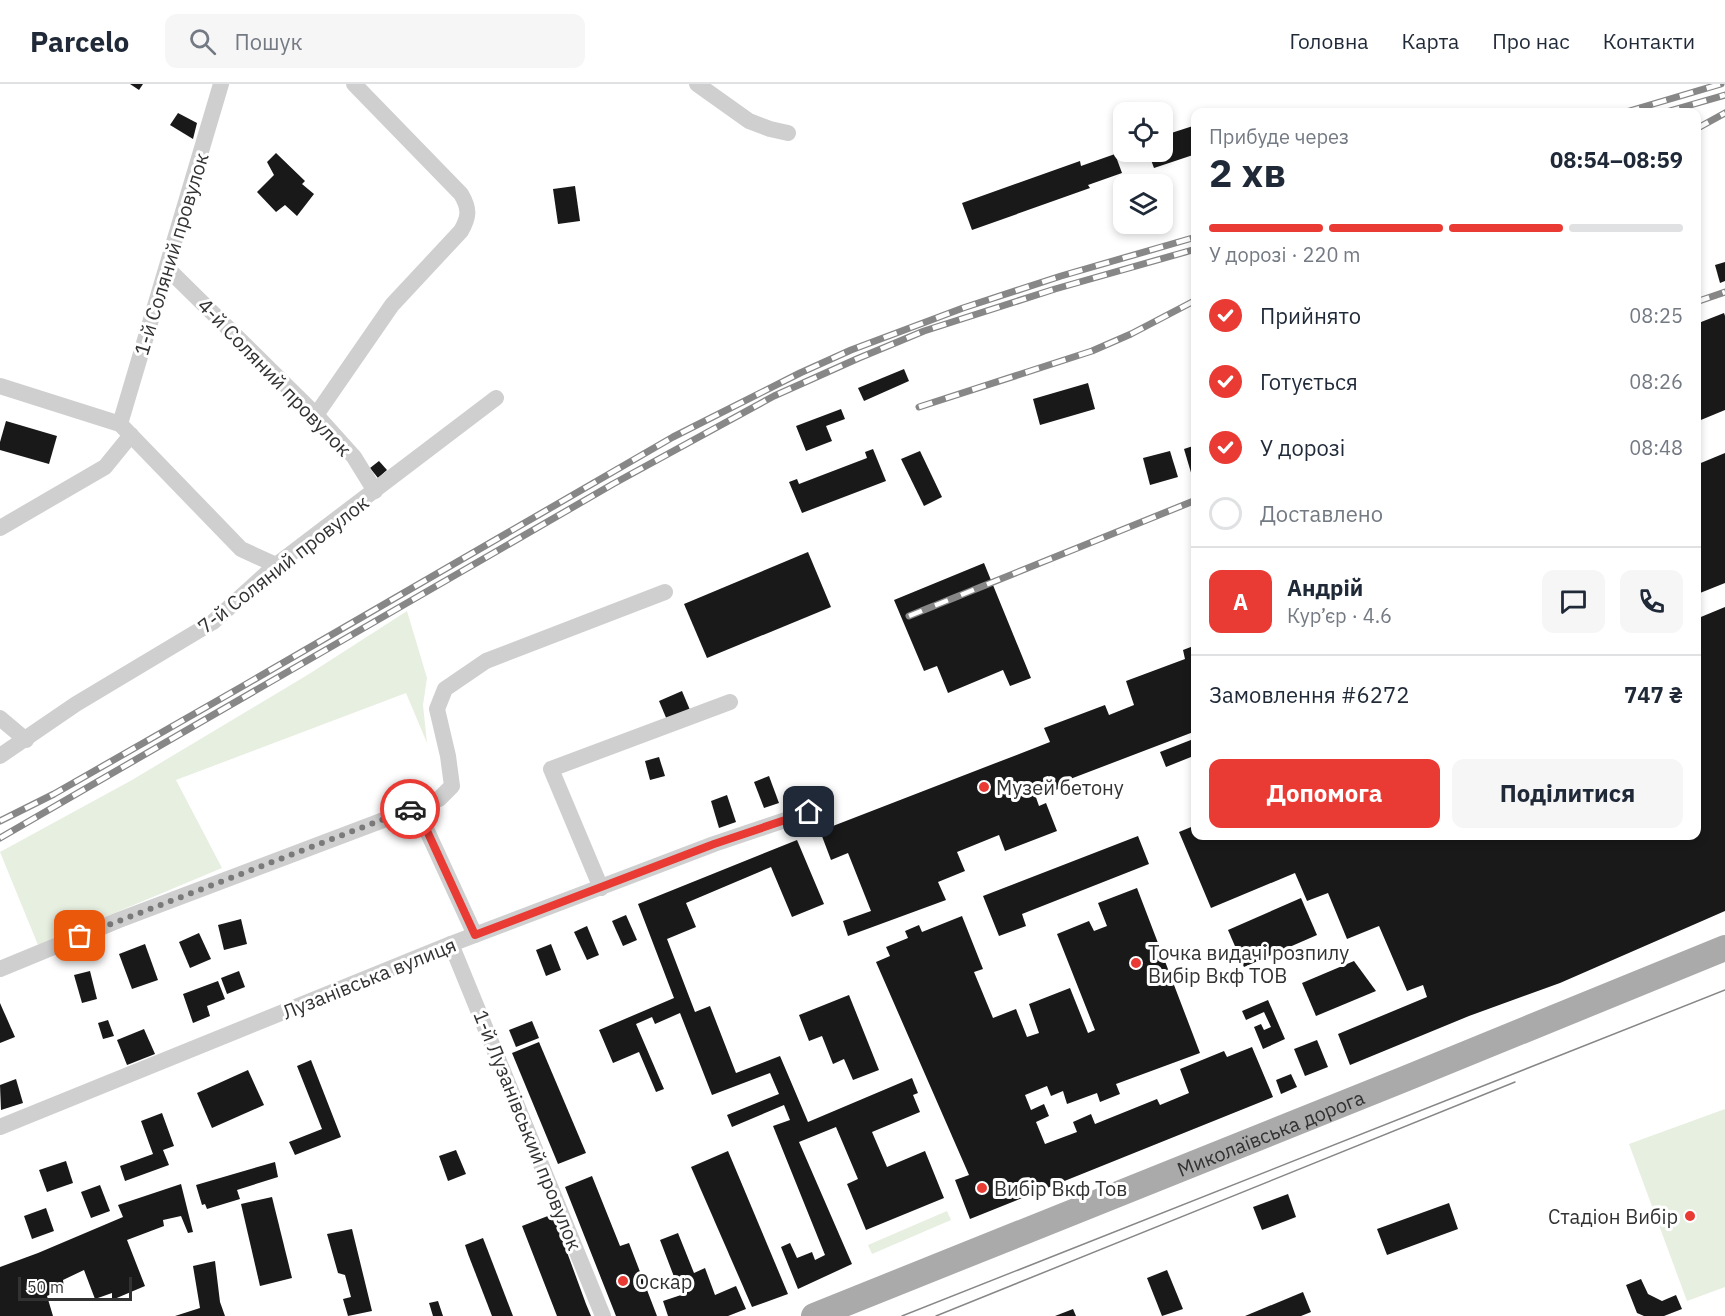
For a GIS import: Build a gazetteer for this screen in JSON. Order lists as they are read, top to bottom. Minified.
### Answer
{"streets":{"main road":["Миколаївська дорога"],"street":["1-й Соляний провулок","4-й Соляний провулок","7-й Соляний провулок","Лузанівська вулиця","1-й Лузанівський провулок"]},"crossings":[["1-й Соляний провулок","4-й Соляний провулок"],["4-й Соляний провулок","7-й Соляний провулок"],["Лузанівська вулиця","1-й Лузанівський провулок"]],"places":["Музей бетону","Точка видачі розпилу Вибір Вкф ТОВ","Вибір Вкф Тов","Стадіон Вибір","Оскар"],"scale_bar":"50 m","page":{"header":"Parcelo","search":"Пошук","nav":["Головна","Карта","Про нас","Контакти"],"heading":["2 хв","Прибуде через","08:54–08:59"],"panel":["Андрій","Кур’єр · 4.6","Замовлення #6272","747 ₴"],"bar":"У дорозі · 220 m","list":[["Прийнято","08:25"],["Готується","08:26"],["У дорозі","08:48"],"Доставлено"],"round":"А","buttons":["Допомога","Поділитися"],"scale":"50 m"}}
